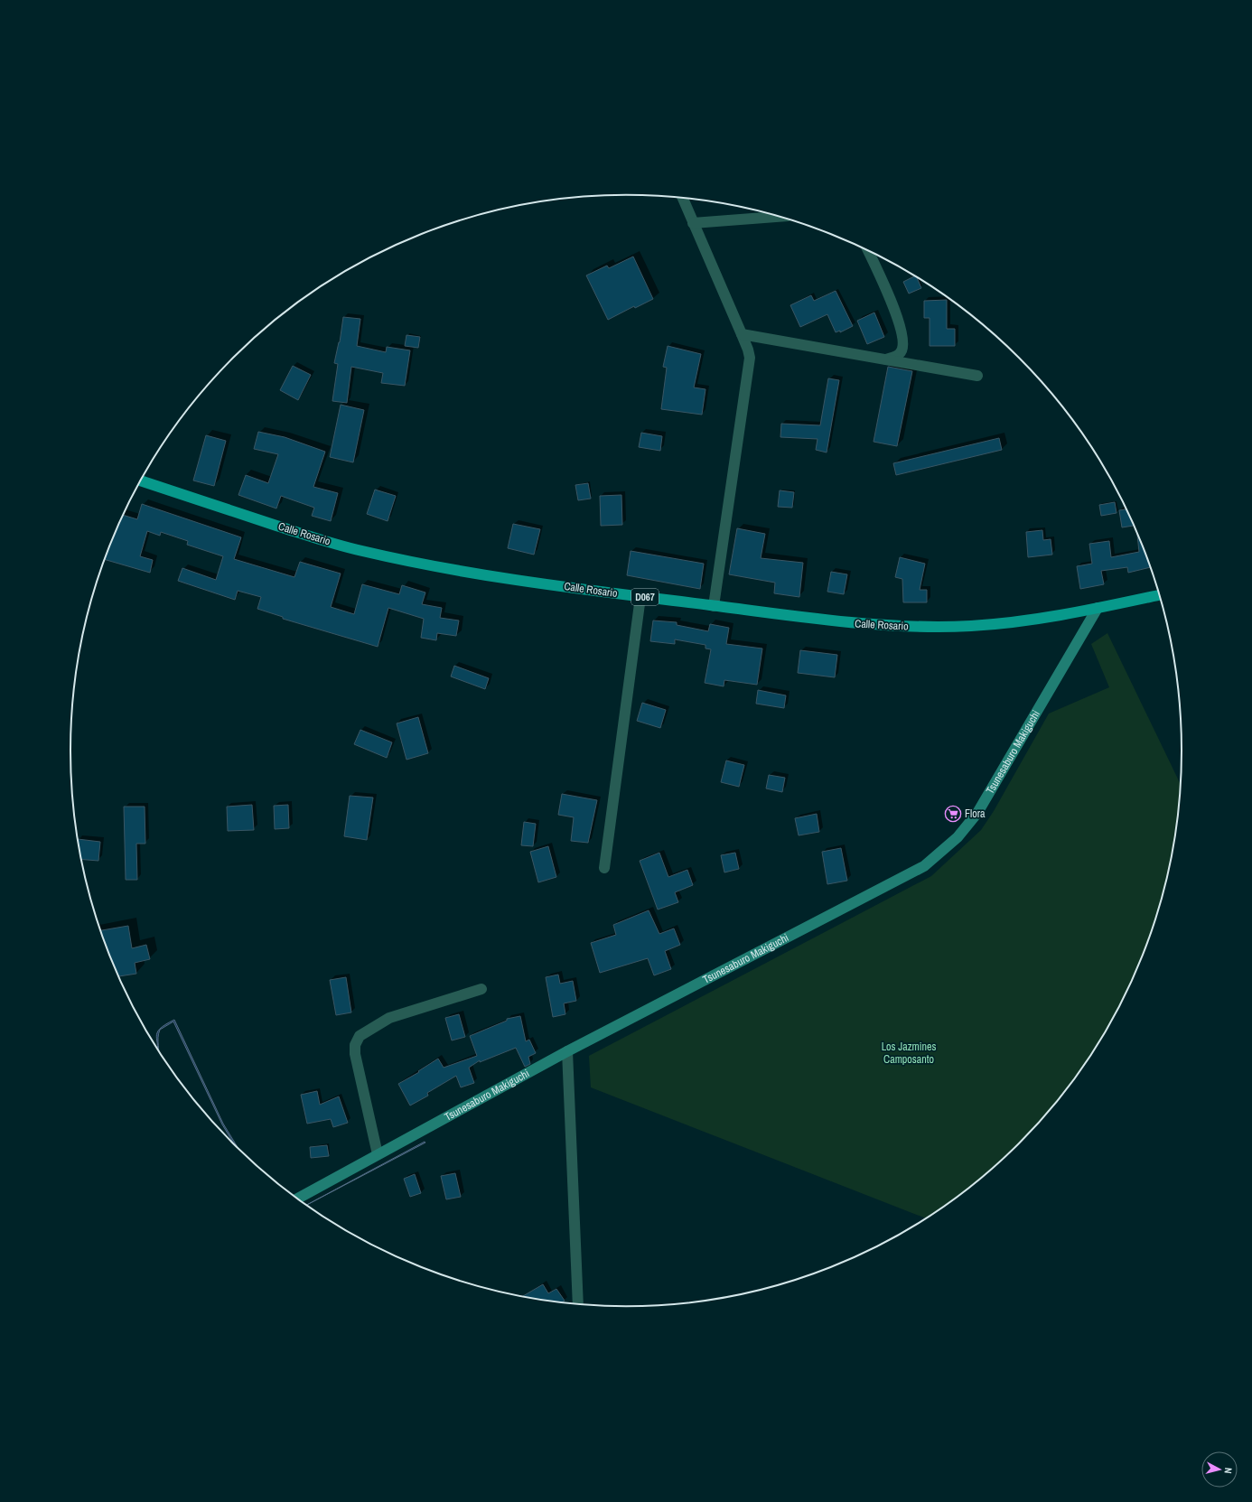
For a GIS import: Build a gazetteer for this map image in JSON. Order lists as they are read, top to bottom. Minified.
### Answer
{"streets":{"main road":["Calle Rosario","D067"],"street":["Tsunesaburo Makiguchi"]},"crossings":[["Calle Rosario","Tsunesaburo Makiguchi"]],"parks":["Los Jazmines Camposanto"],"places":{"supermarket":["Flora"]},"north":"right"}
